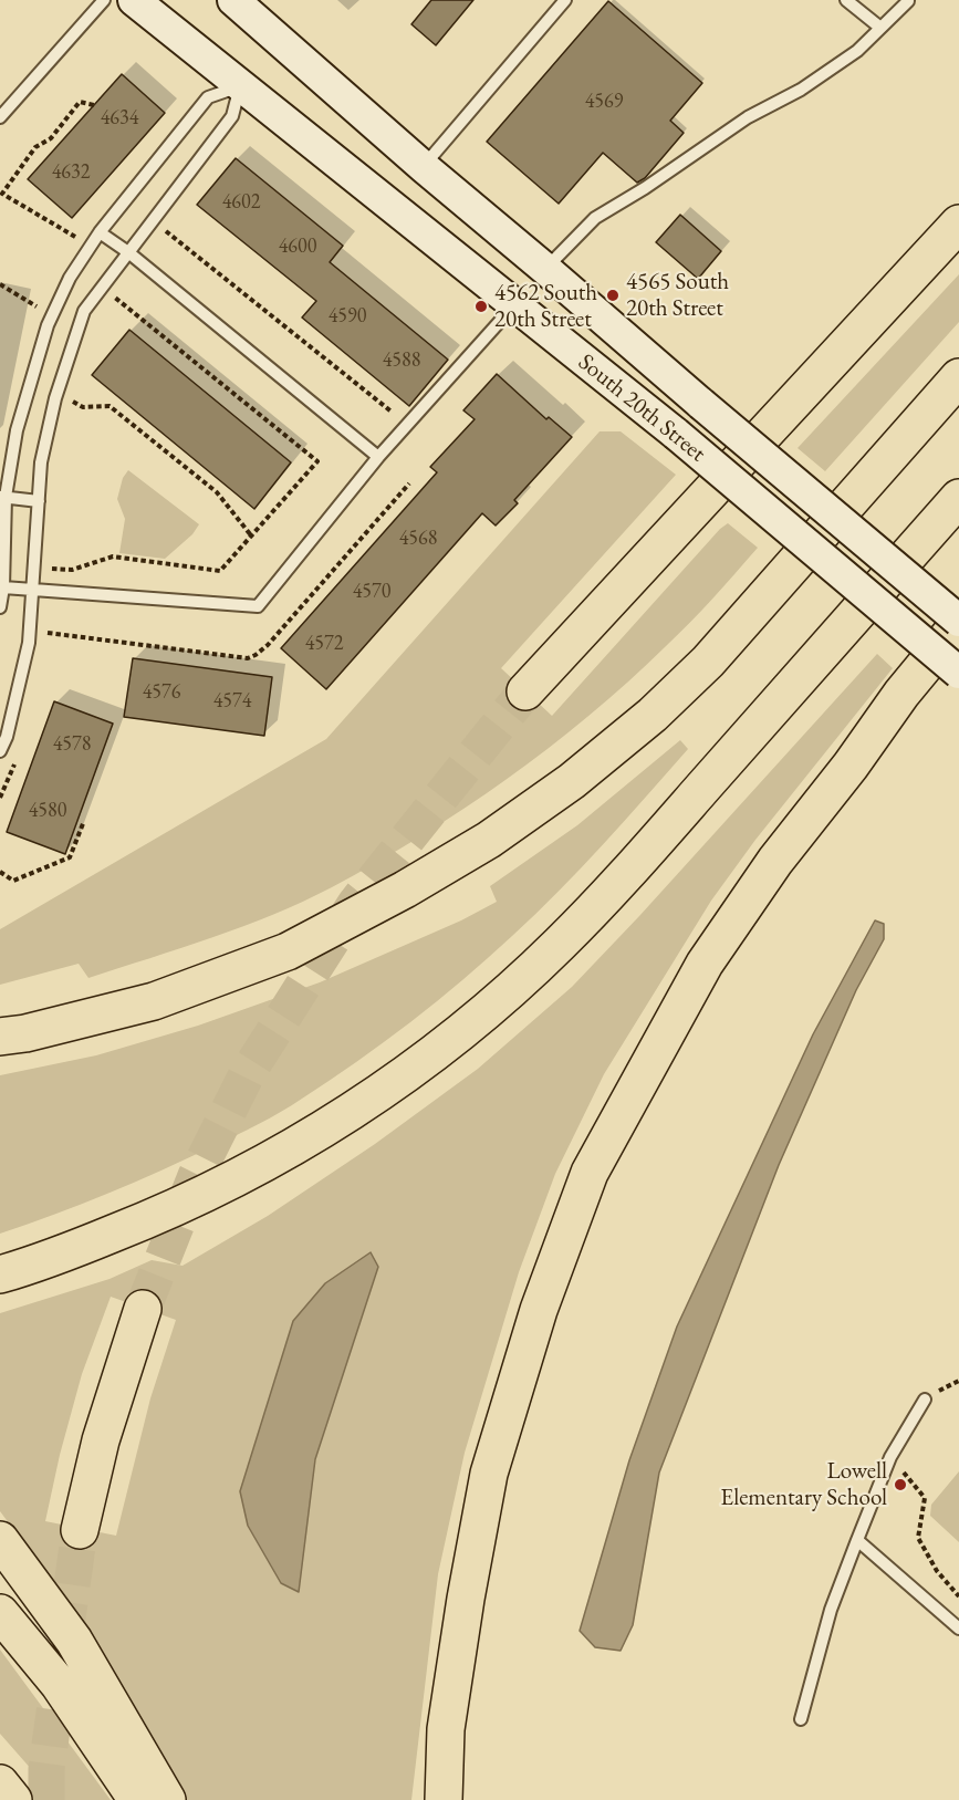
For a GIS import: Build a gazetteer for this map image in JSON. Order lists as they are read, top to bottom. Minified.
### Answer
{"streets":{"street":["South 20th Street"]},"places":["4565 South 20th Street","4562 South 20th Street","Lowell Elementary School"],"house_numbers":["4569","4634","4632","4602","4600","4590","4588","4568","4570","4572","4576","4574","4578","4580"]}
